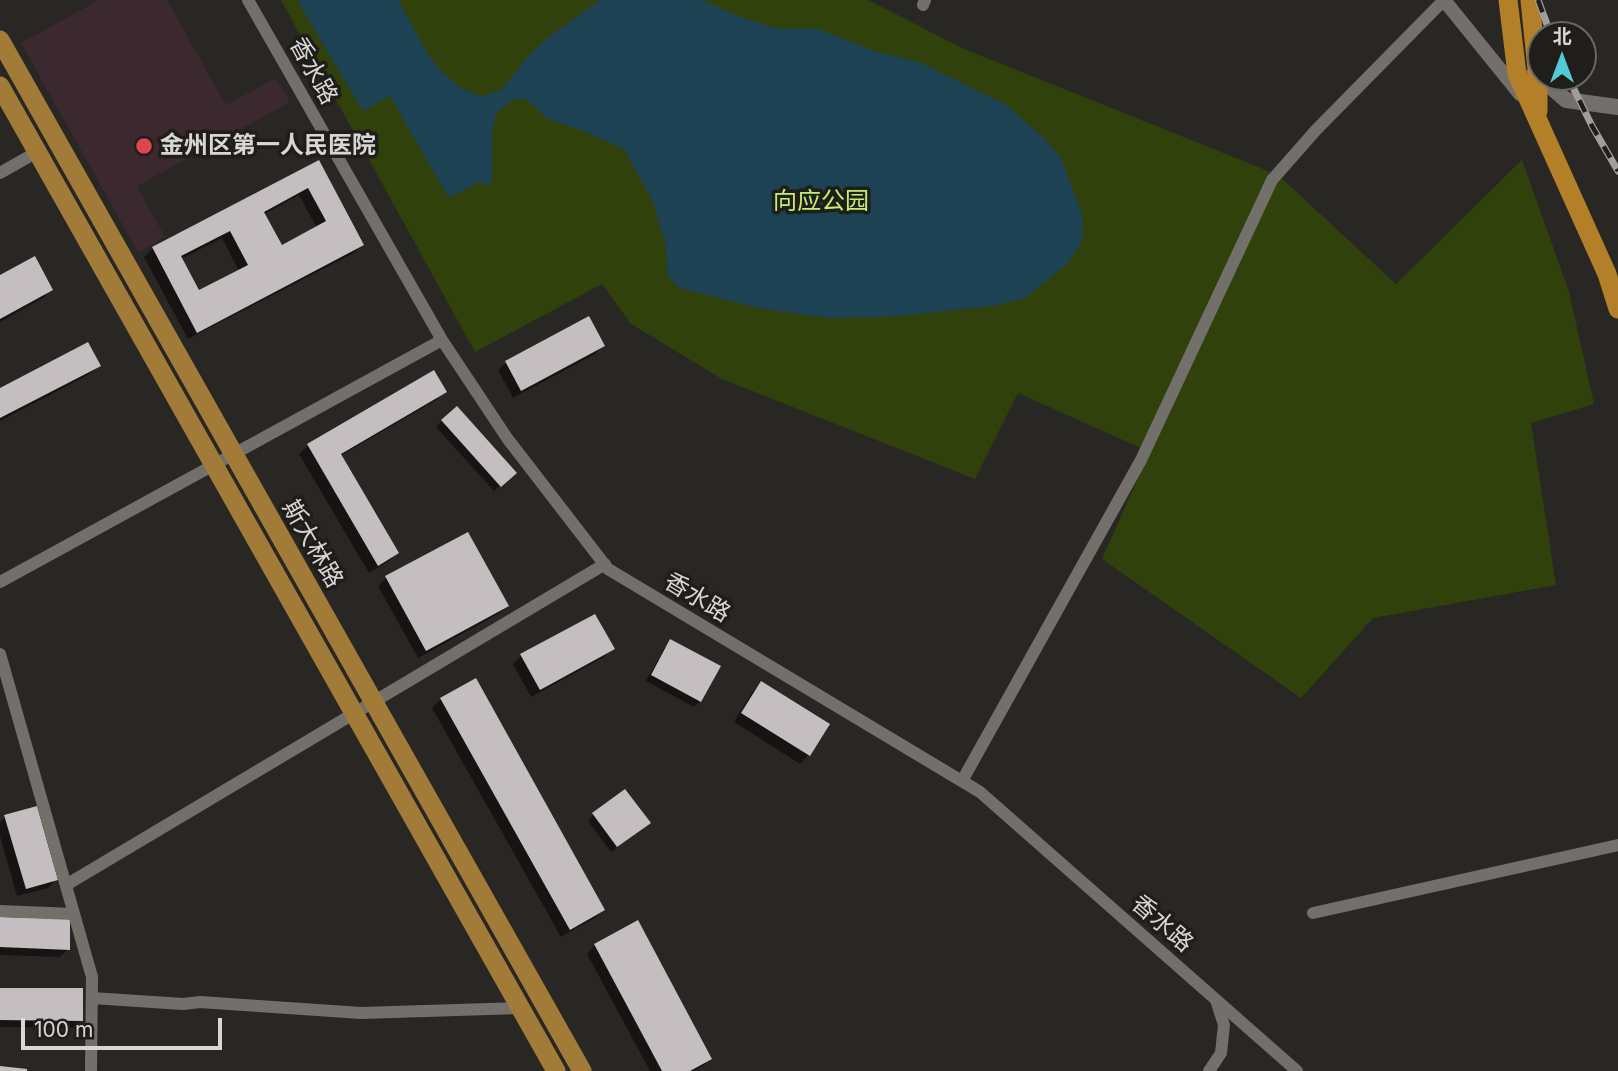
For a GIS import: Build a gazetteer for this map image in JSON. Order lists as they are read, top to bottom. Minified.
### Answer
{"streets":{"main road":["斯大林路"],"street":["香水路"]},"parks":["向应公园"],"places":["金州区第一人民医院"],"scale_bar":"100 m","north":"top"}
